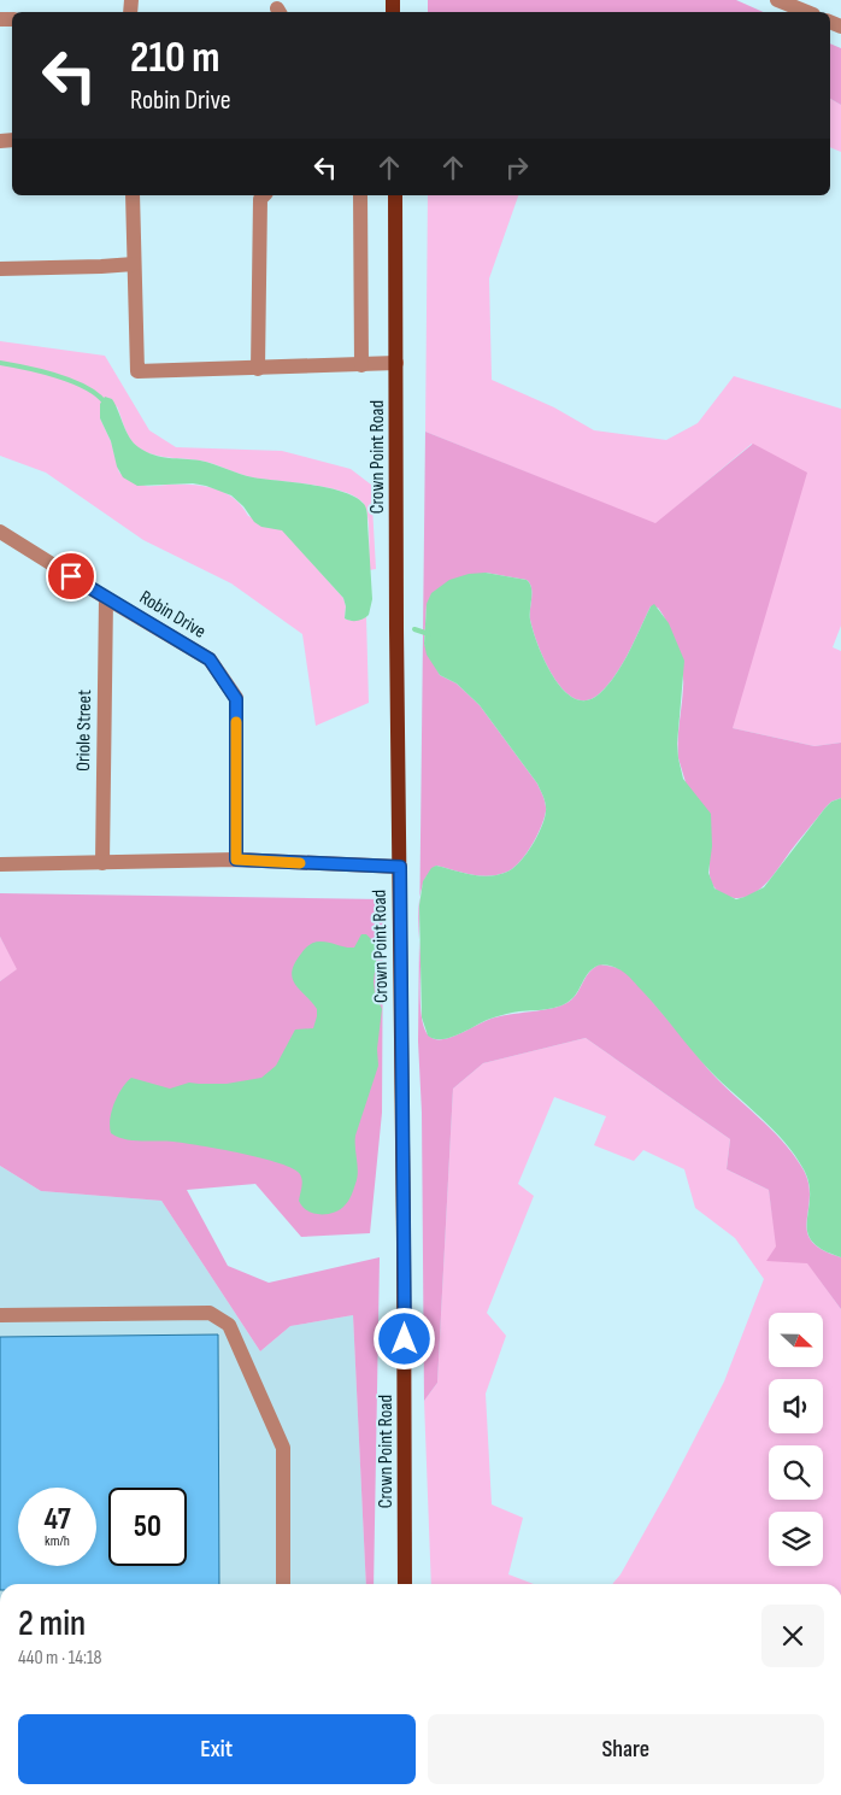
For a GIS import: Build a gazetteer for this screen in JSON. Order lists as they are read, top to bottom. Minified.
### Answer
{"streets":{"main road":["Crown Point Road"],"street":["Robin Drive","Oriole Street"]},"crossings":[["Robin Drive","Oriole Street"]],"north":"right","page":{"turn":["210 m","Robin Drive"],"speed":"47 km/h","limit":"50","heading":["2 min","440 m · 14:18"],"buttons":["Exit","Share"]}}
